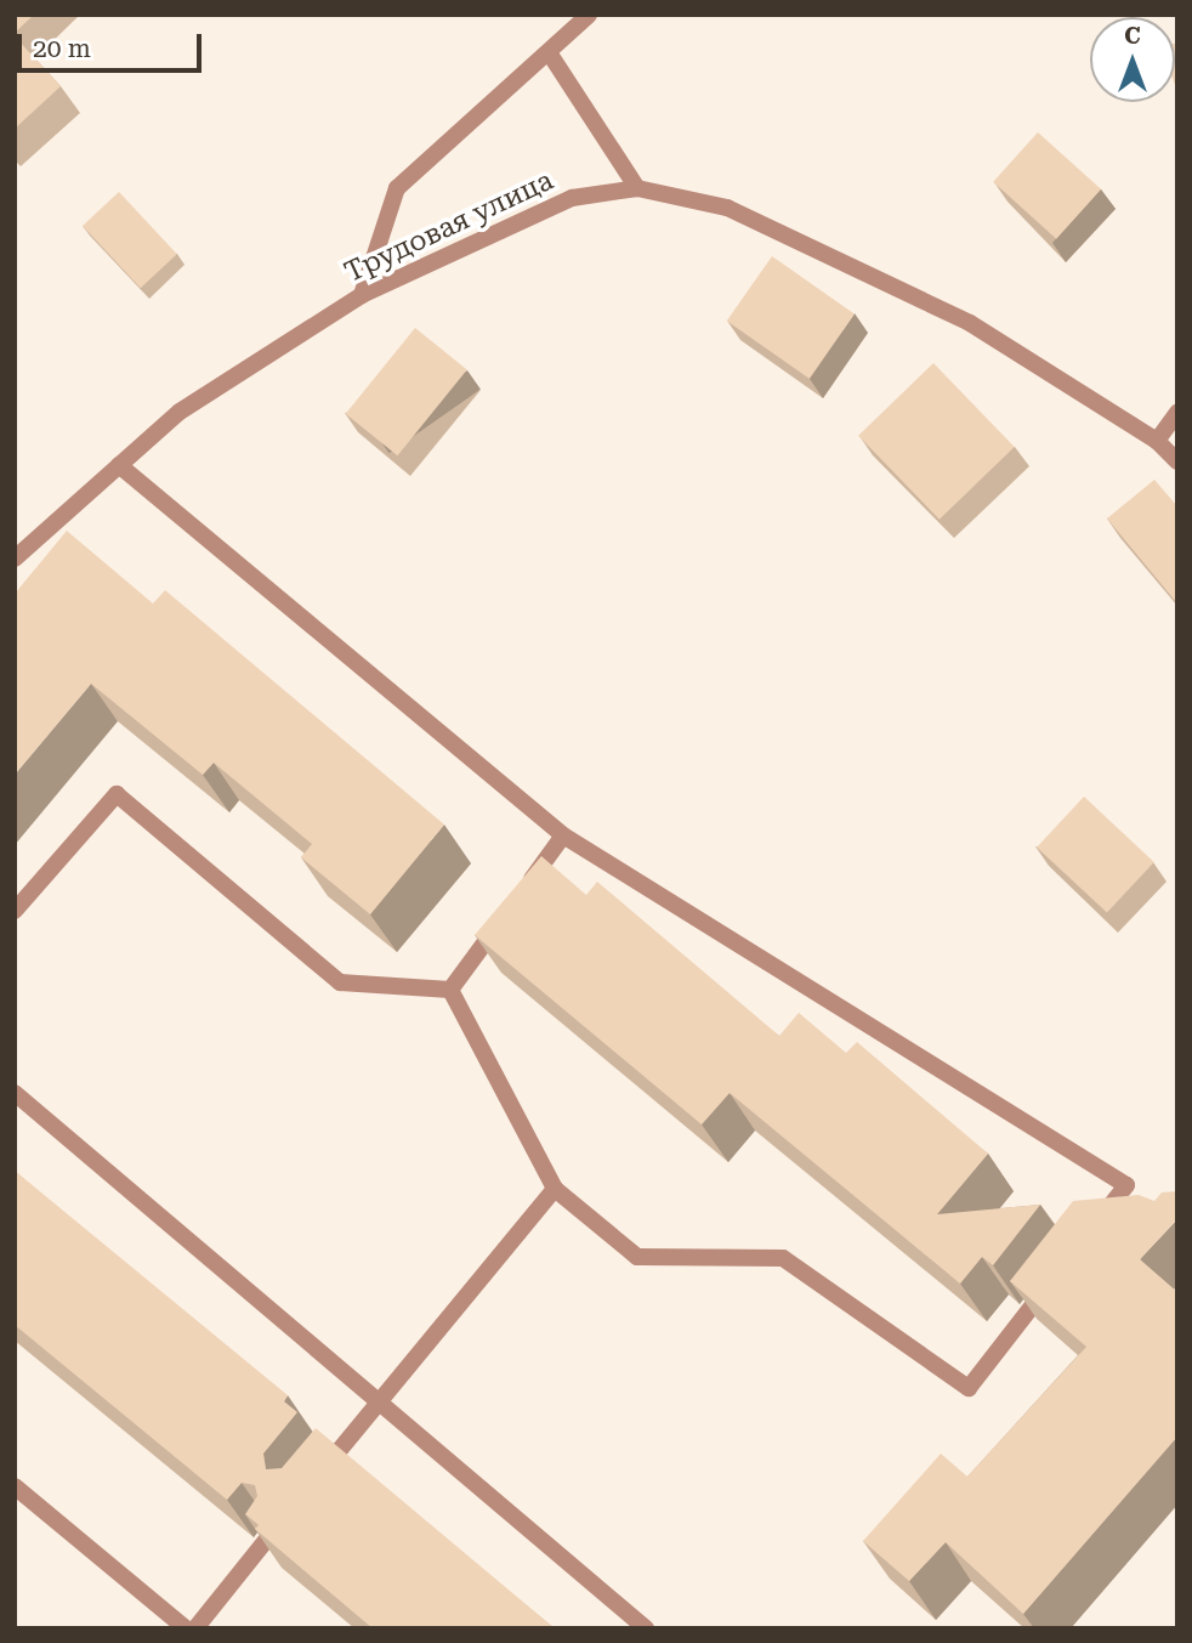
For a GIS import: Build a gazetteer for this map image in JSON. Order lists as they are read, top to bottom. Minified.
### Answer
{"streets":{"street":["Трудовая улица"]},"scale_bar":"20 m","north":"top"}
